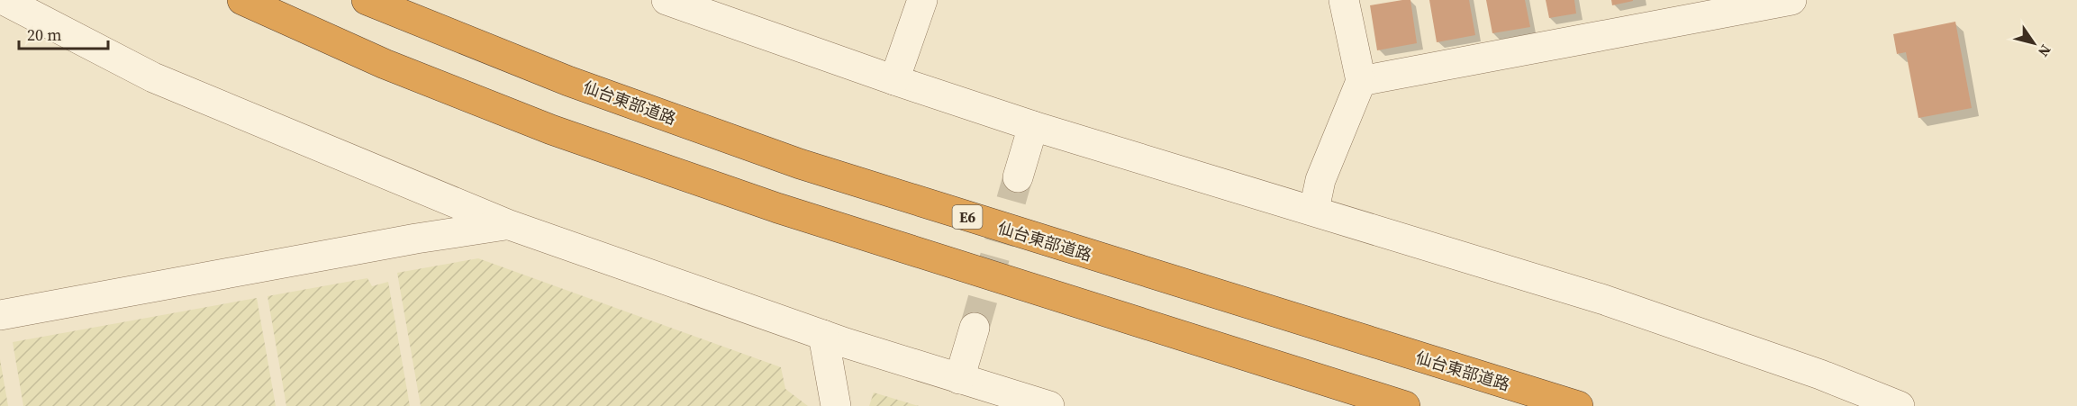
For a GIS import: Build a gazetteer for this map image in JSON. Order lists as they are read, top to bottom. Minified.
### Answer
{"streets":{"highway":["仙台東部道路","E6"]},"scale_bar":"20 m","north":"bottom right"}
